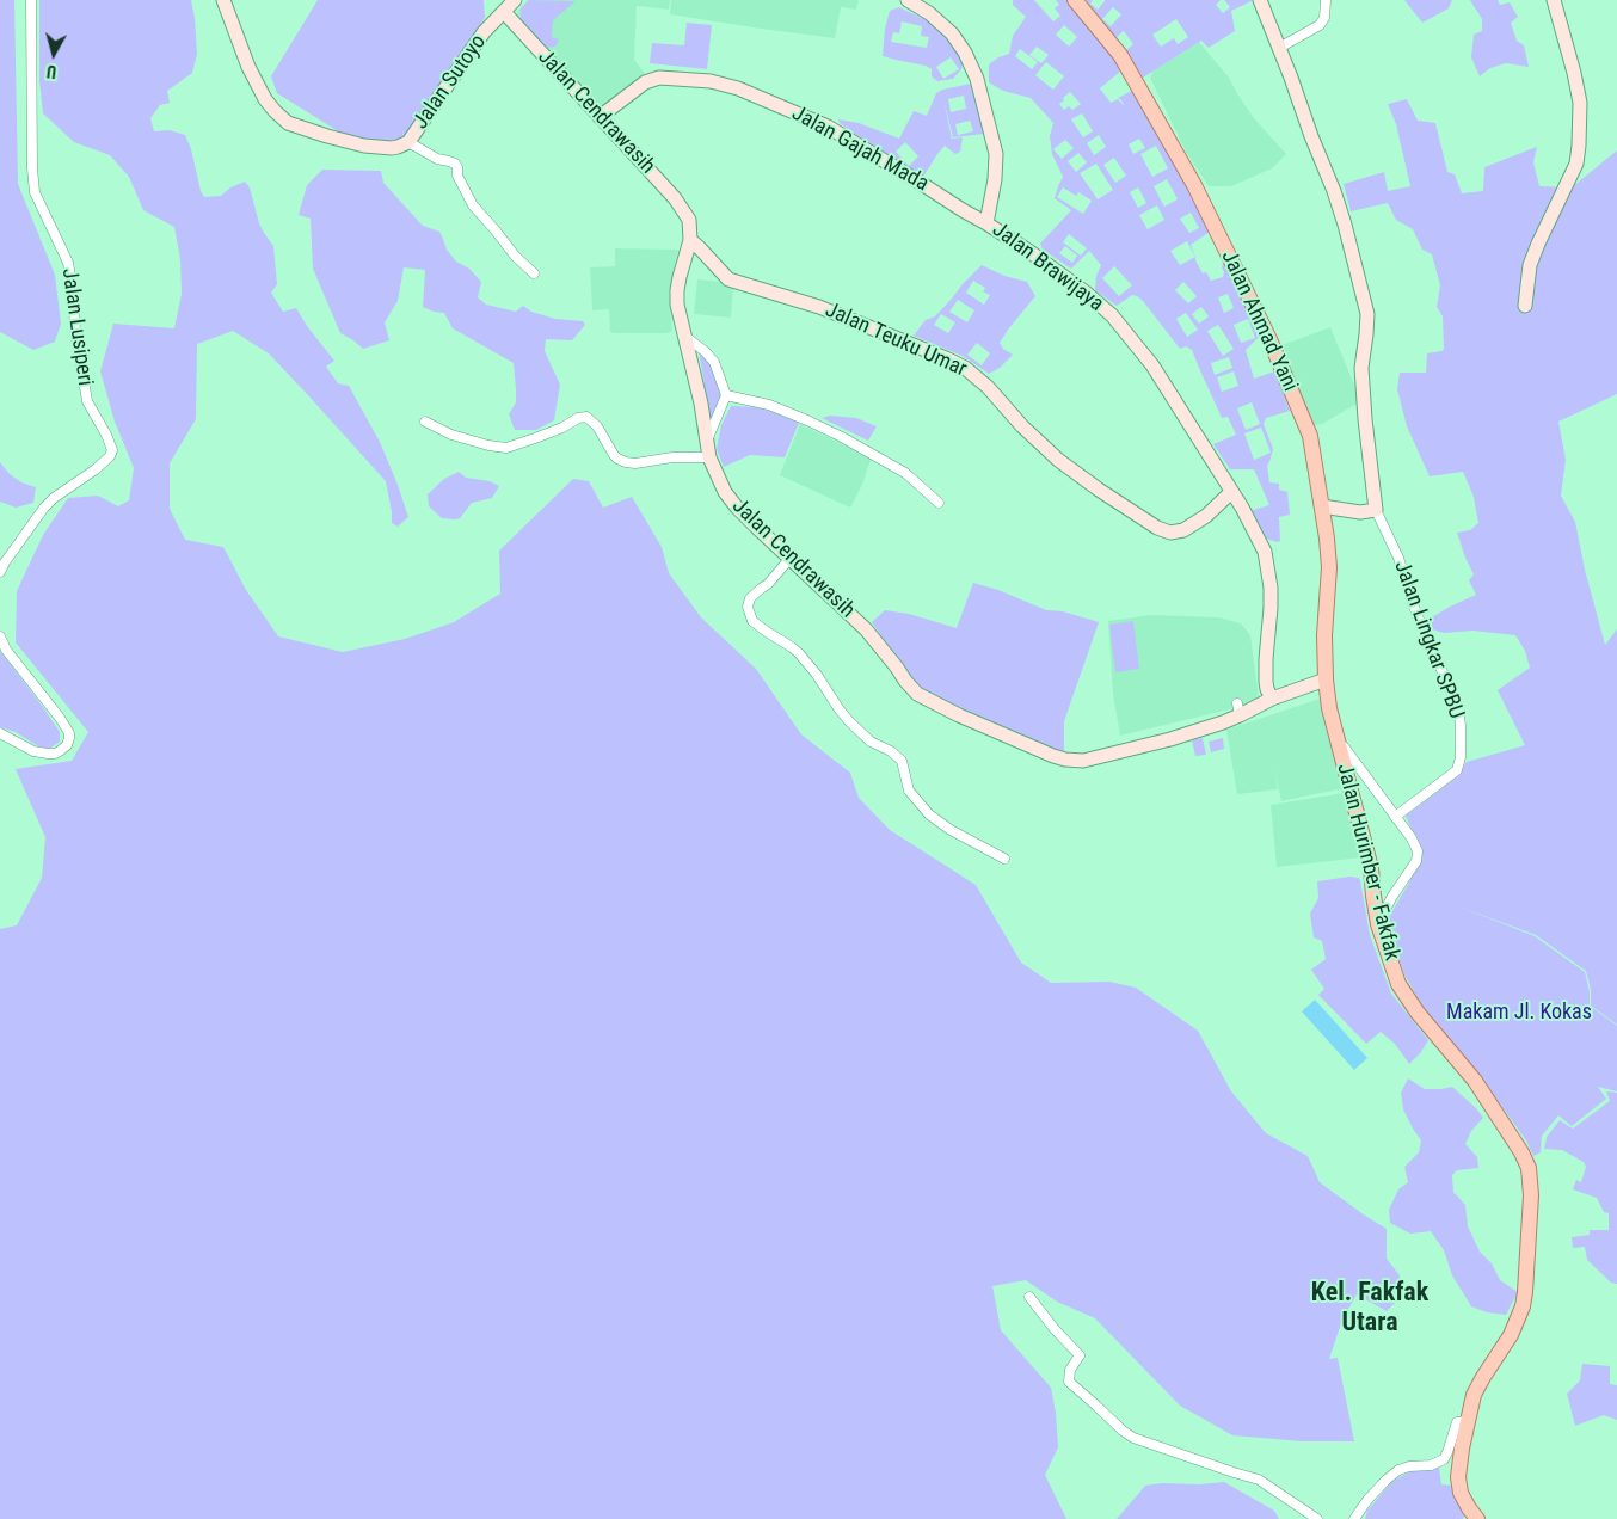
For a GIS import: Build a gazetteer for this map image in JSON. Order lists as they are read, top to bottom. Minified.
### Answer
{"streets":{"main road":["Jalan Sutoyo","Jalan Cendrawasih","Jalan Gajah Mada","Jalan Brawijaya","Jalan Ahmad Yani","Jalan Teuku Umar","Jalan Hurimber - Fakfak"],"street":["Jalan Lusiperi","Jalan Lingkar SPBU"]},"crossings":[["Jalan Sutoyo","Jalan Cendrawasih"],["Jalan Cendrawasih","Jalan Gajah Mada"],["Jalan Cendrawasih","Jalan Brawijaya"],["Jalan Cendrawasih","Jalan Ahmad Yani"],["Jalan Cendrawasih","Jalan Teuku Umar"],["Jalan Cendrawasih","Jalan Hurimber - Fakfak"],["Jalan Gajah Mada","Jalan Brawijaya"],["Jalan Brawijaya","Jalan Teuku Umar"],["Jalan Ahmad Yani","Jalan Hurimber - Fakfak"]],"districts":["Kel. Fakfak Utara"],"parks":["Makam Jl. Kokas"],"north":"bottom"}
